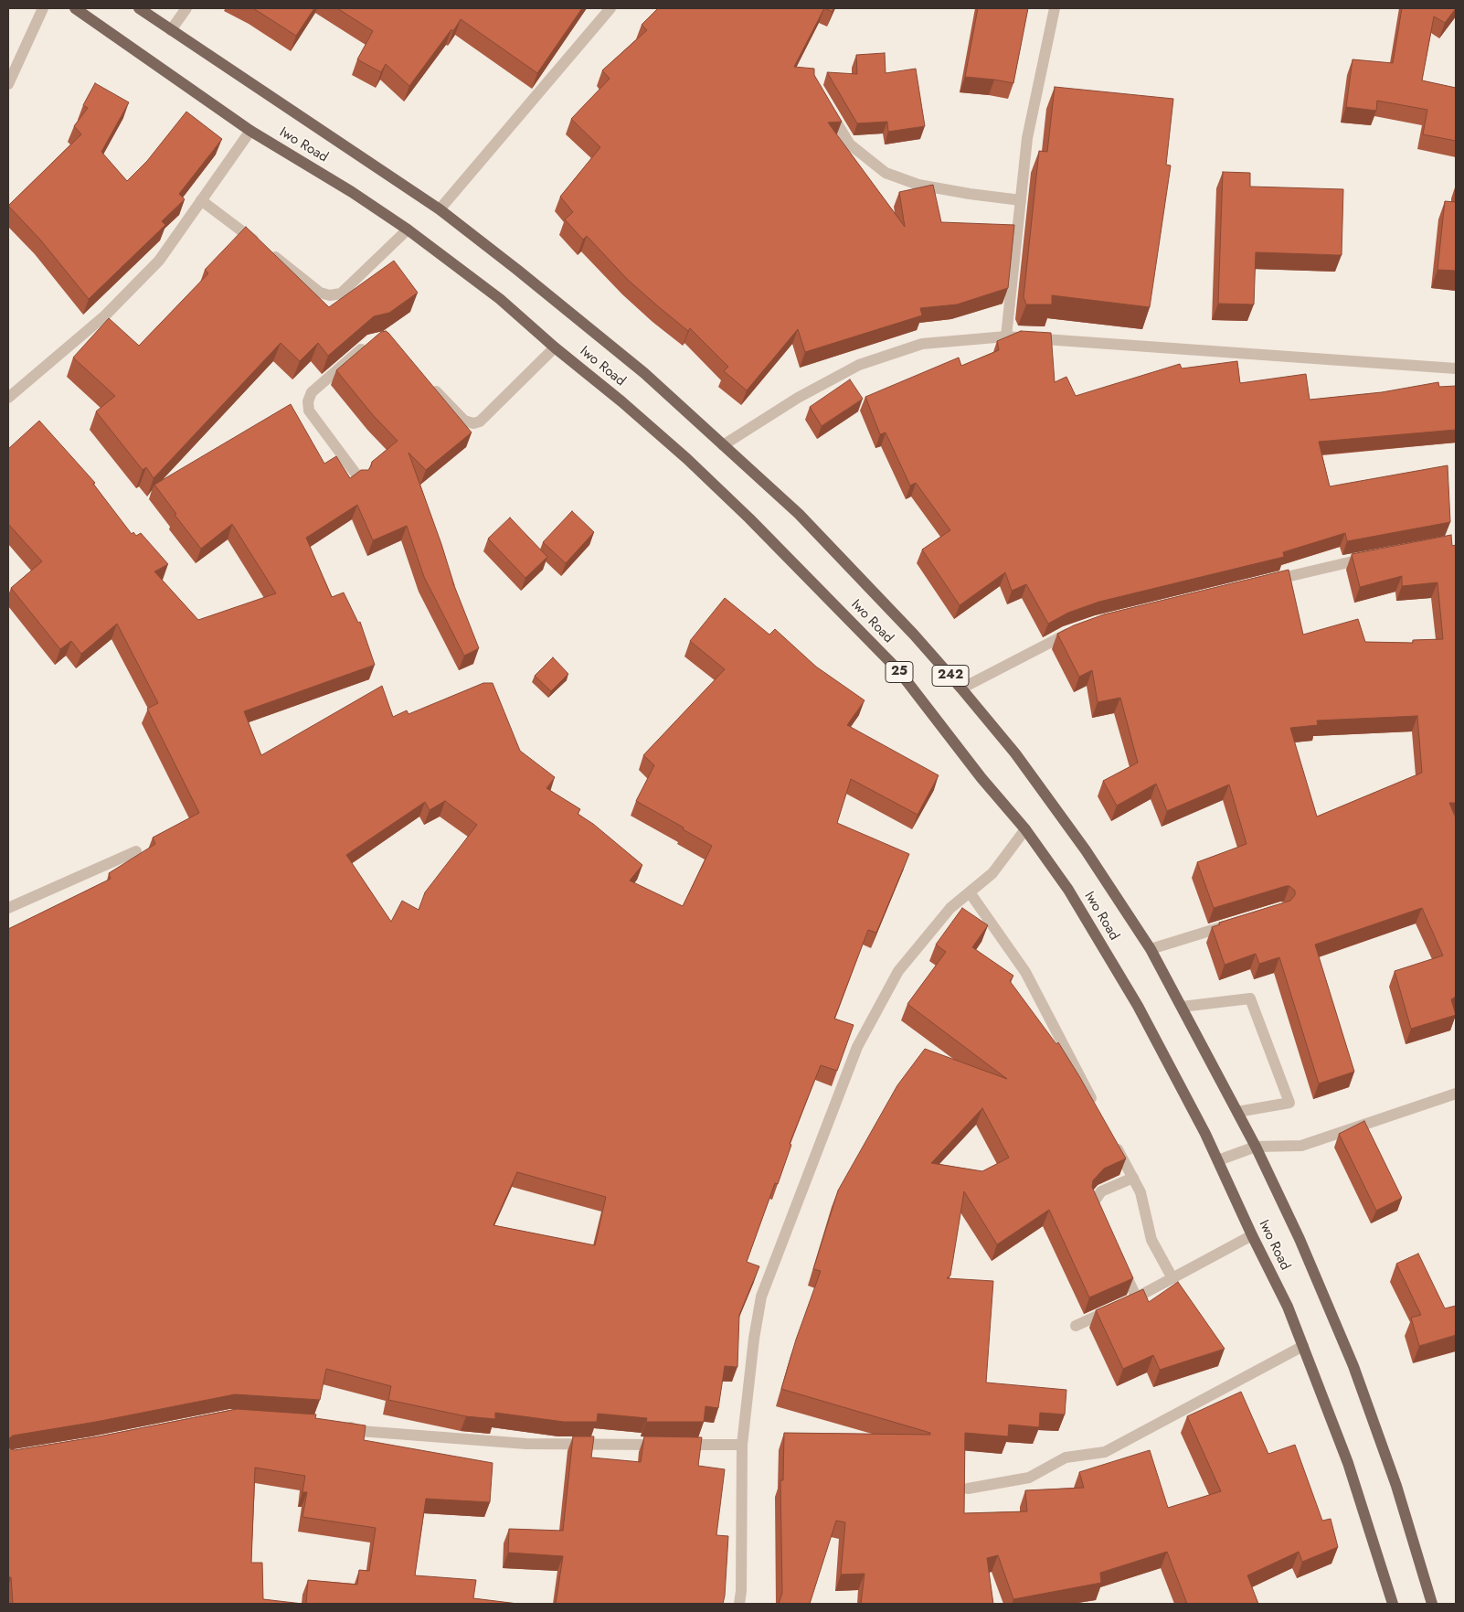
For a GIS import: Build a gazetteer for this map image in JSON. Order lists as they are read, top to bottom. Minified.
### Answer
{"streets":{"main road":["Iwo Road","25","242"]}}
